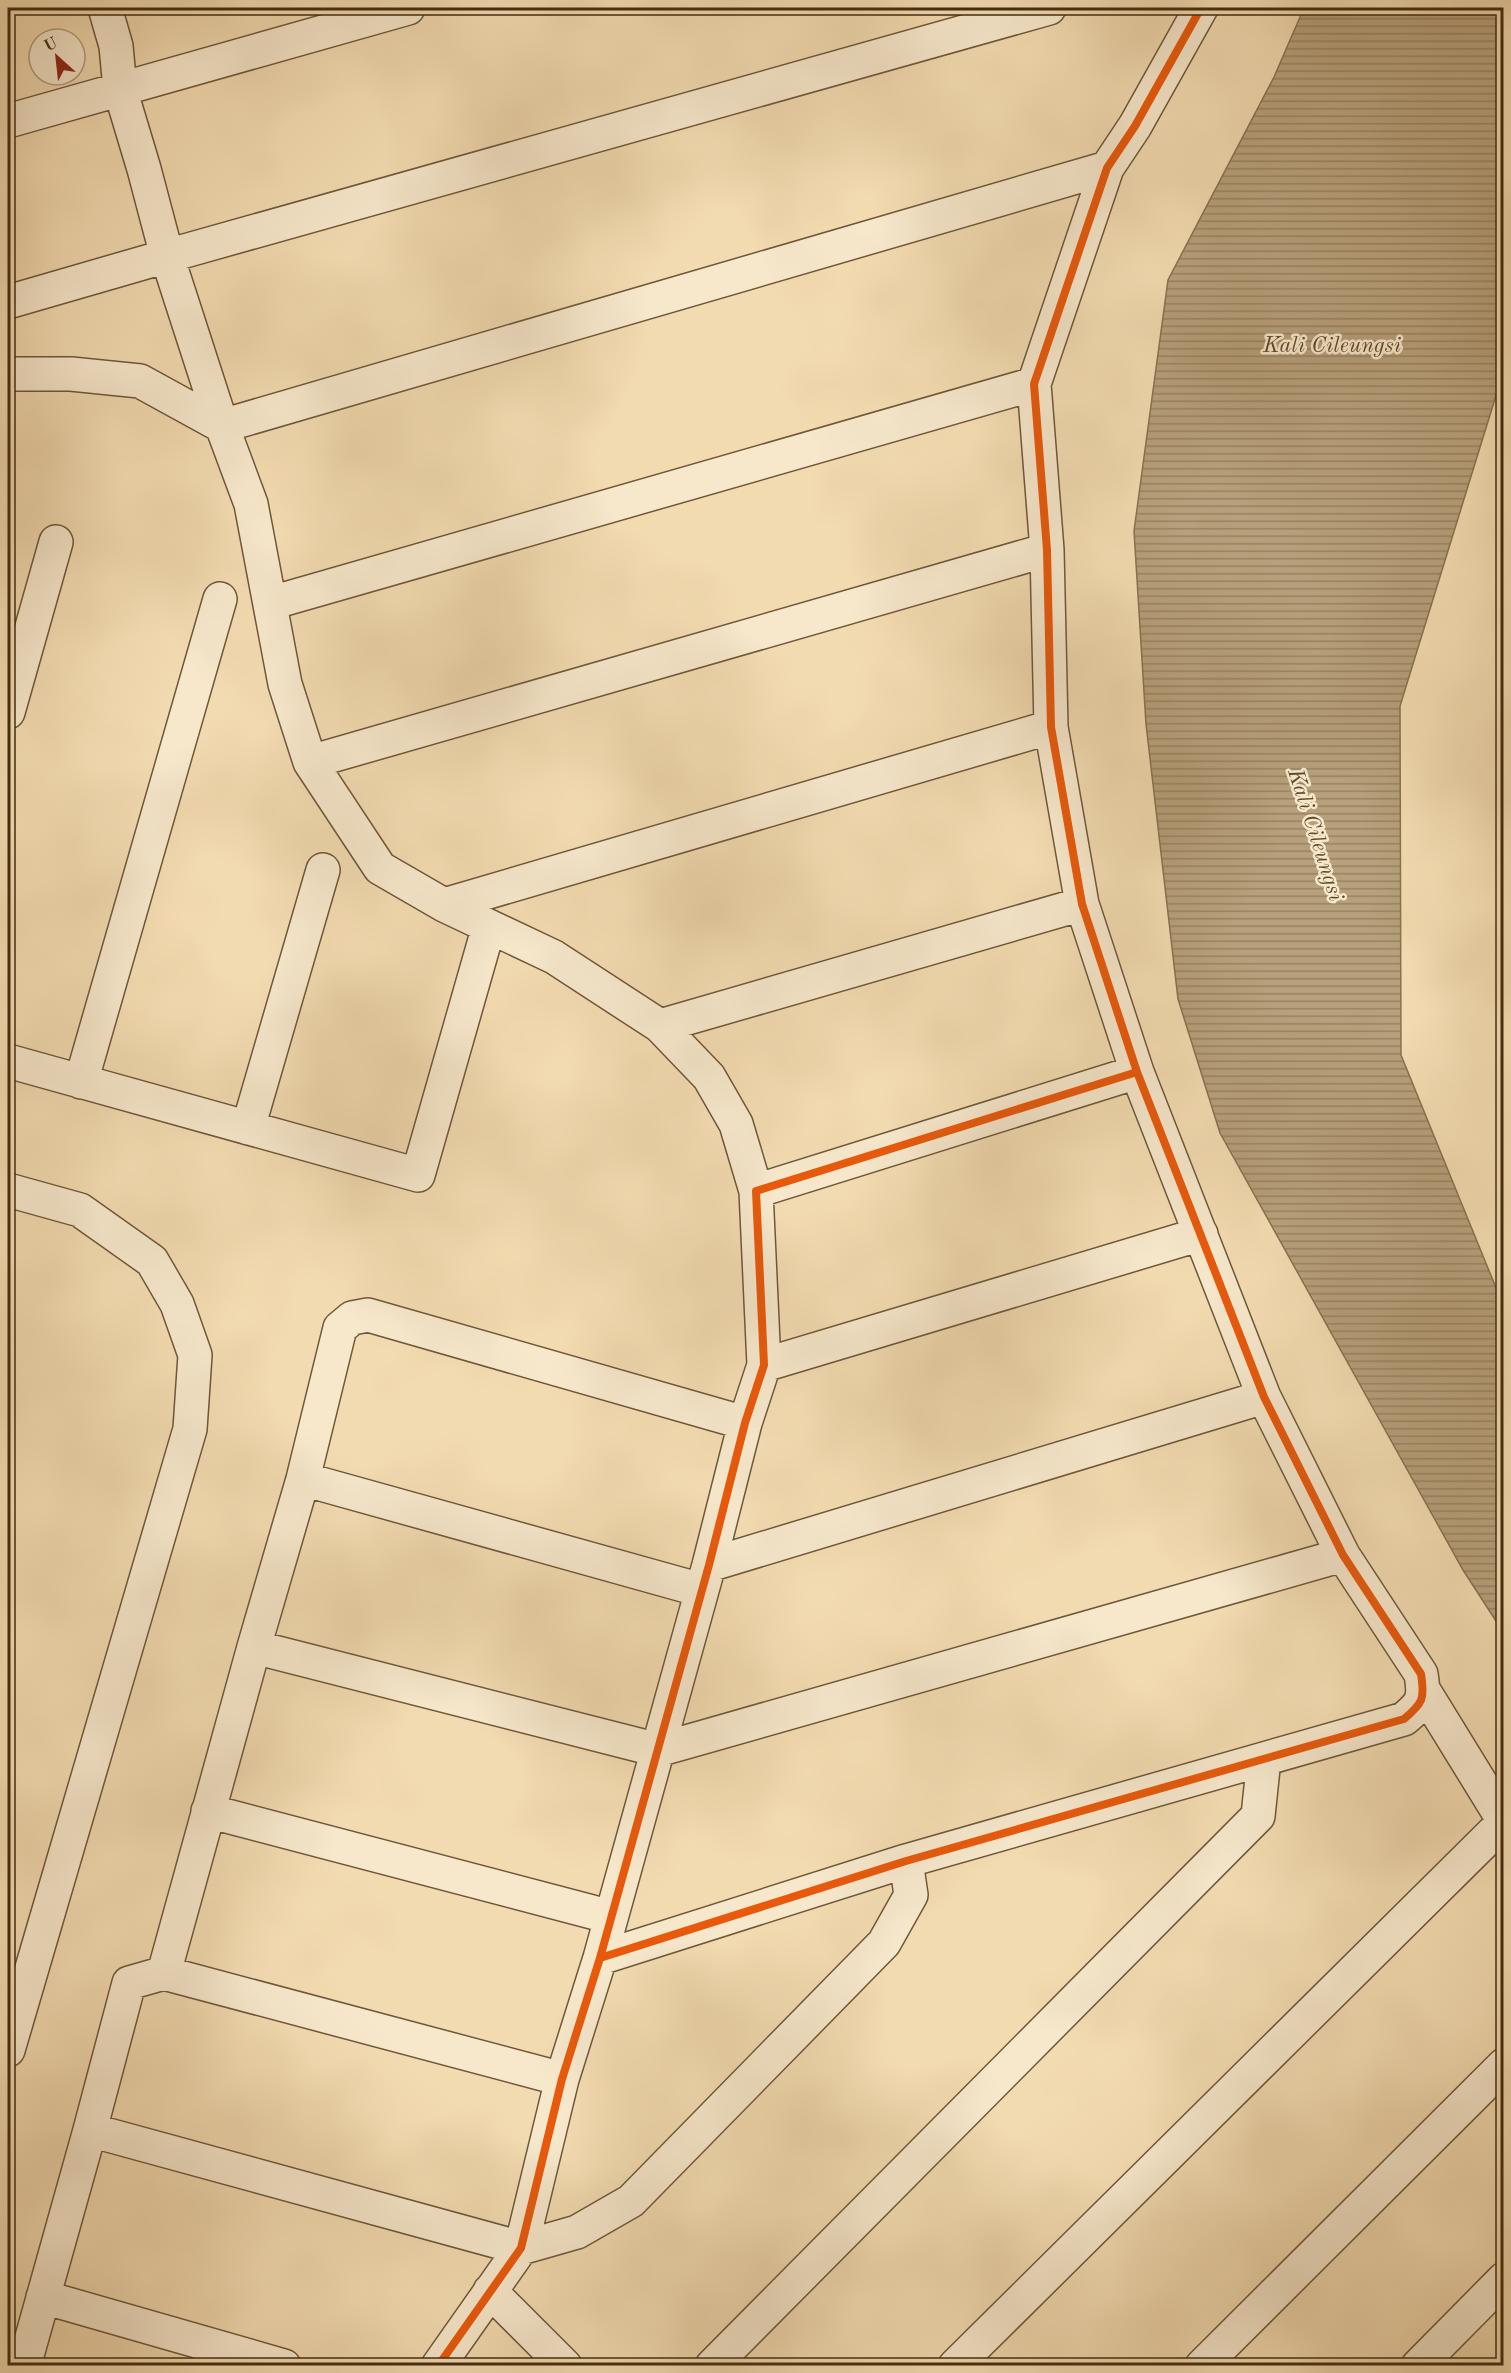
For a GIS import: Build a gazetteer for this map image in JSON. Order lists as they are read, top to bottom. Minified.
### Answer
{"water":["Kali Cileungsi"],"north":"top left"}
